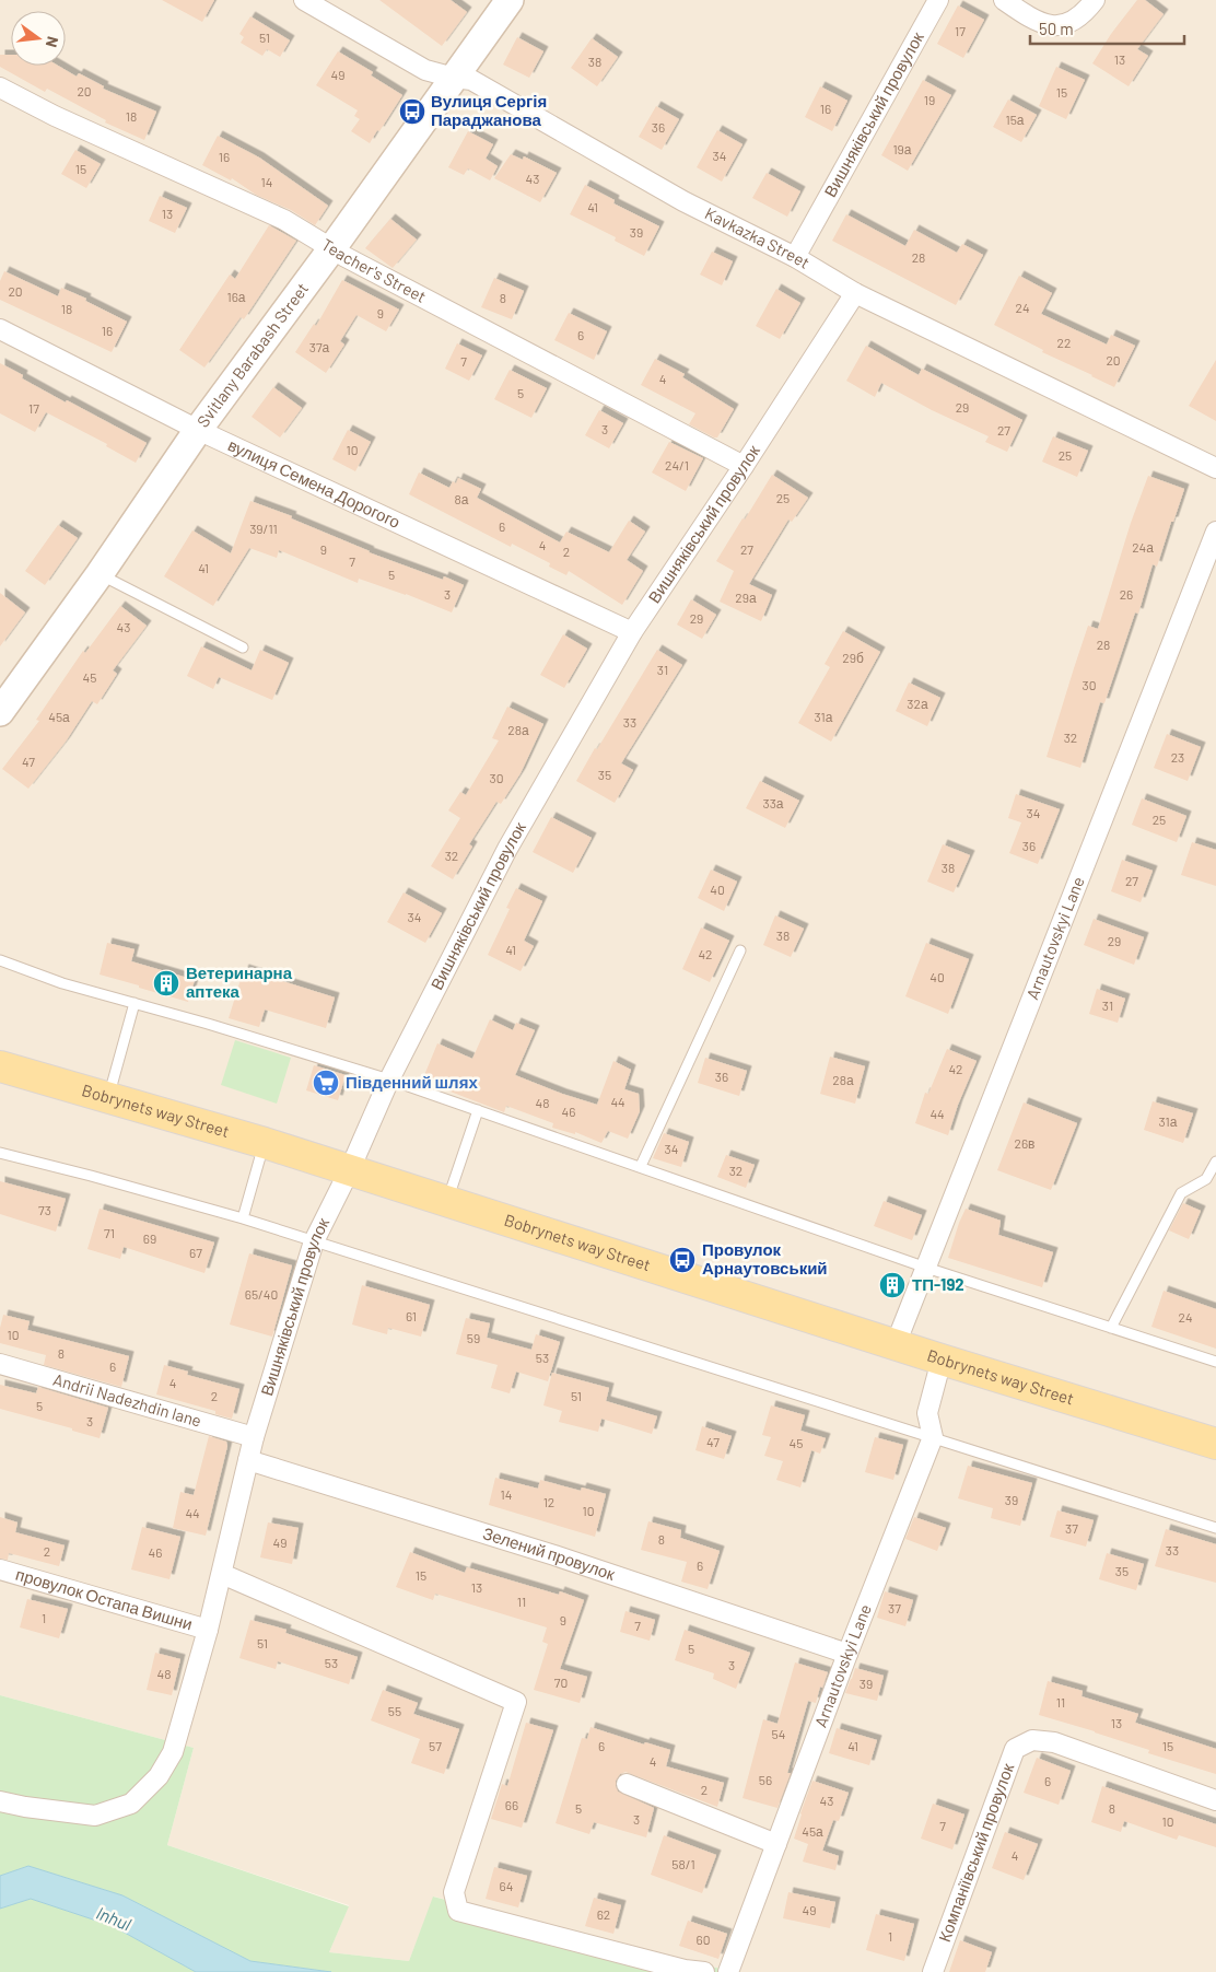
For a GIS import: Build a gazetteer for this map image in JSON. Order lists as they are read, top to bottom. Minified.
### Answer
{"streets":{"main road":["Bobrynets way Street"],"street":["Вишняківський провулок","Kavkazka Street","Teacher's Street","Svitlany Barabash Street","вулиця Семена Дорогого","Arnautovskyi Lane","Andrii Nadezhdin lane","Зелений провулок","провулок Остапа Вишни","Компаніївський провулок"]},"crossings":[["Вишняківський провулок","Kavkazka Street"],["Вишняківський провулок","Teacher's Street"],["Вишняківський провулок","вулиця Семена Дорогого"],["Вишняківський провулок","Bobrynets way Street"],["Вишняківський провулок","Andrii Nadezhdin lane"],["Вишняківський провулок","Зелений провулок"],["Вишняківський провулок","провулок Остапа Вишни"],["Kavkazka Street","Svitlany Barabash Street"],["Teacher's Street","Svitlany Barabash Street"],["Svitlany Barabash Street","вулиця Семена Дорогого"],["Arnautovskyi Lane","Bobrynets way Street"],["Arnautovskyi Lane","Зелений провулок"]],"water":["Inhul"],"places":{"bus stop":["Вулиця Сергія Параджанова","Провулок Арнаутовський"],"building":["Ветеринарна аптека","ТП-192"],"supermarket":["Південний шлях"]},"house_numbers":["17","51","13","38","49","20","15","19","16","18","15а","36","19а","34","16","15","43","14","41","13","39","28","20","16а","8","24","18","9","16","6","22","37а","20","7","4","5","29","17","3","27","10","25","24/1","25","8а","6","39/11","4","24а","9","27","2","7","41","5","3","26","29а","29","43","28","29б","31","45","30","32а","45а","31а","33","28а","32","23","47","35","30","33а","34","25","36","32","38","27","40","34","38","29","41","42","40","31","42","36","28а","44","48","46","44","31а","26в","34","32","73","71","69","67","65/40","61","24","10","59","8","53","6","4","2","51","5","3","47","45","14","39","12","10","44","37","8","49","33","2","46","6","35","15","13","11","37","1","9","7","51","5","53","3","48","70","39","11","55","13","54","57","6","41","15","4","56","6","2","43","66","5","8","3","10","7","45а","4","58/1","64","49","62","1","60"],"scale_bar":"50 m","north":"right"}
